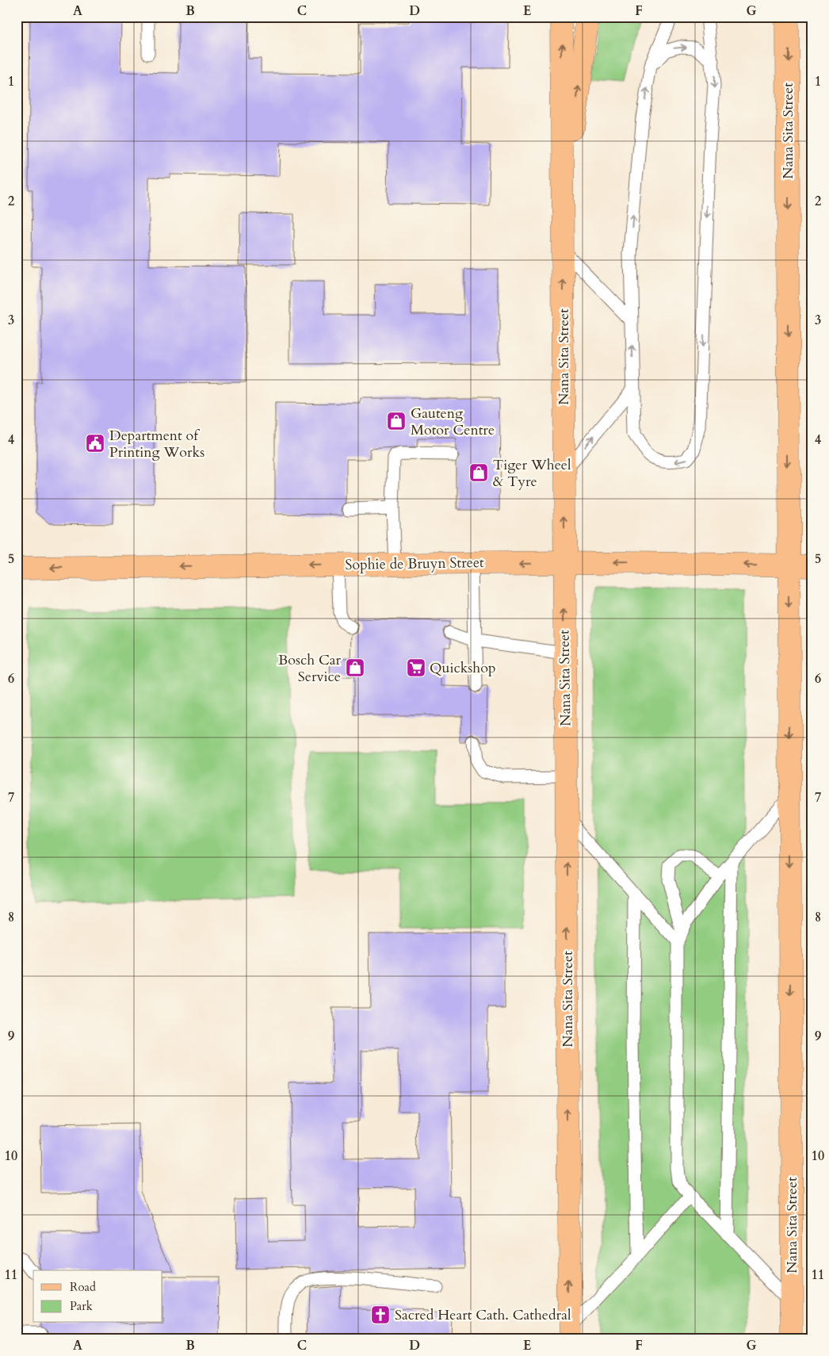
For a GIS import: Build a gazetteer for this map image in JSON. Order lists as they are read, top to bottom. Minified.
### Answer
{"streets":{"main road":["Nana Sita Street","Sophie de Bruyn Street"]},"crossings":[["Nana Sita Street","Sophie de Bruyn Street"]],"one_way":["Sophie de Bruyn Street"],"places":{"shop":["Gauteng Motor Centre","Tiger Wheel & Tyre","Bosch Car Service"],"public building":["Department of Printing Works"],"supermarket":["Quickshop"],"church":["Sacred Heart Cath. Cathedral"]},"legend":["Road","Park"],"grid":{"columns":["A","B","C","D","E","F","G"],"rows":["1","2","3","4","5","6","7","8","9","10","11"]}}
